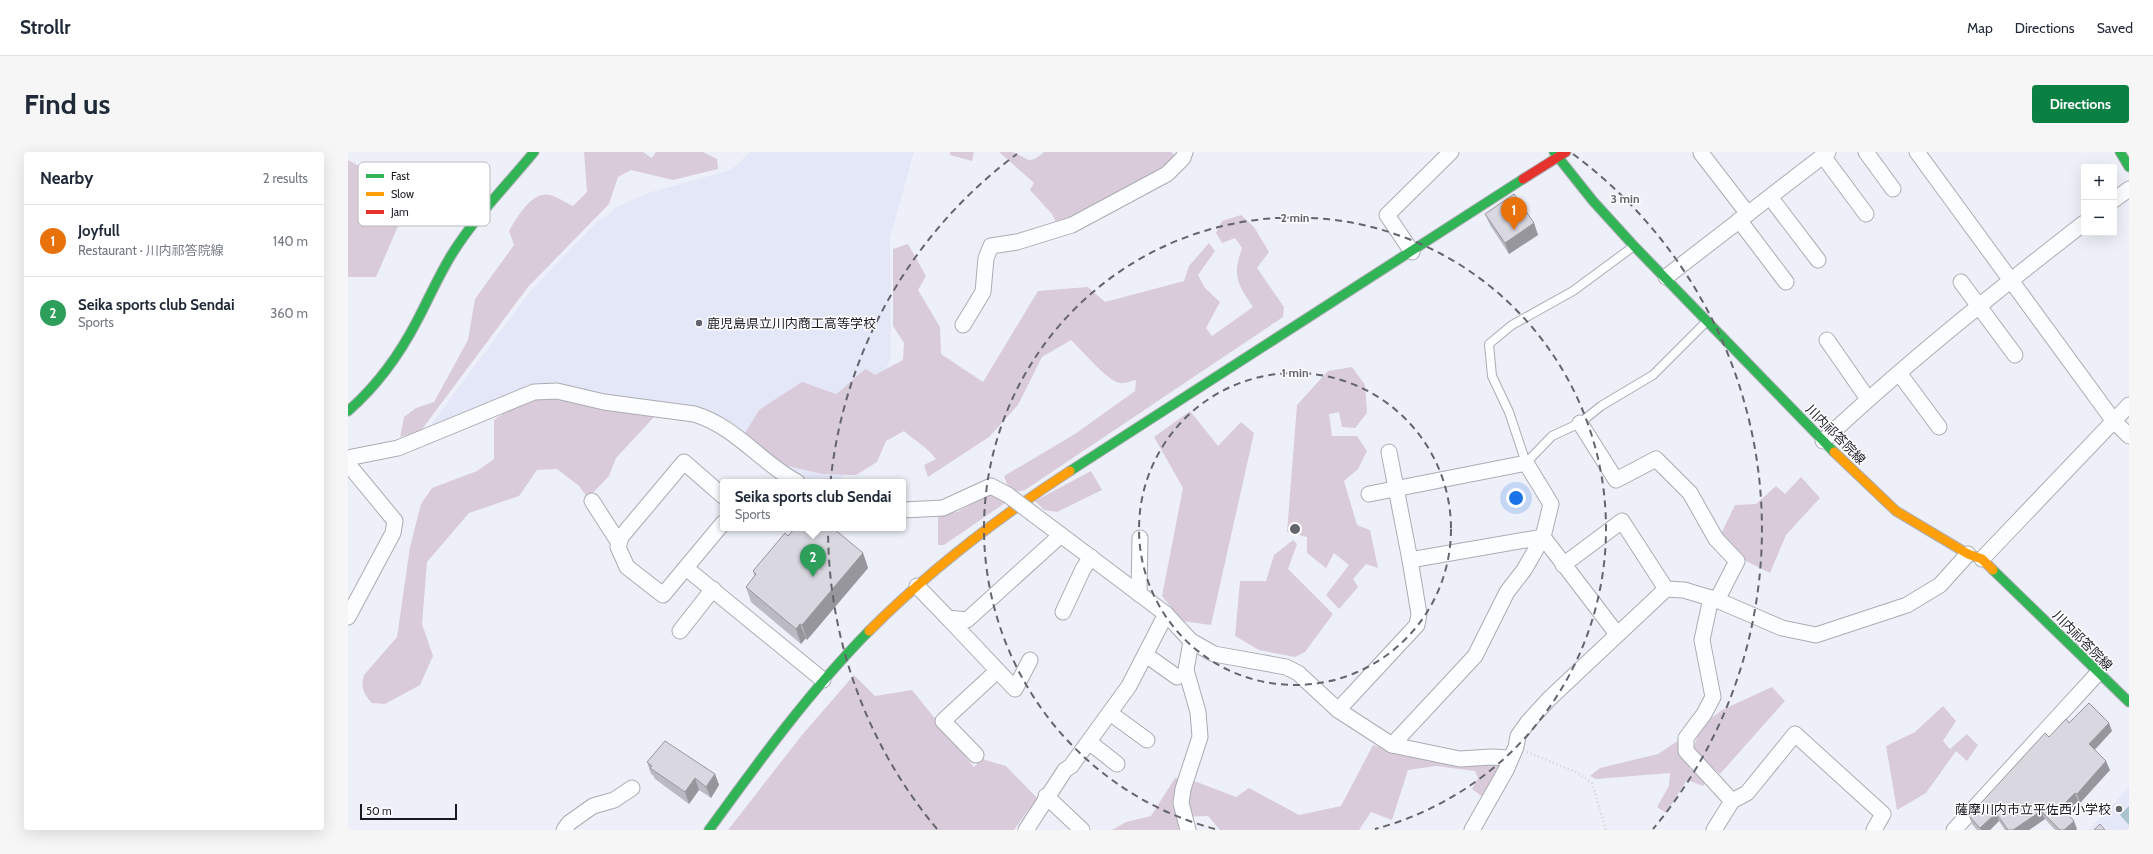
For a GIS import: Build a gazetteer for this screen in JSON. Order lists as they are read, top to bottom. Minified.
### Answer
{"streets":{"street":["川内祁答院線"]},"places":["鹿児島県立川内商工高等学校","薩摩川内市立平佐西小学校"],"legend":["Fast","Slow","Jam"],"scale_bar":"50 m","page":{"header":"Strollr","nav":["Map","Directions","Saved"],"buttons":"Directions","title":"Find us","heading":["Nearby","2 results"],"map_buttons":["+","−"],"pins":["1","2"],"list":[{"mark":"1","name":"Joyfull","note":"Restaurant · 川内祁答院線","value":"140 m"},{"mark":"2","name":"Seika sports club Sendai","note":"Sports","value":"360 m"}],"popup":["Seika sports club Sendai","Sports"],"scale":"50 m"},"rings":["3 min","2 min","1 min"]}
